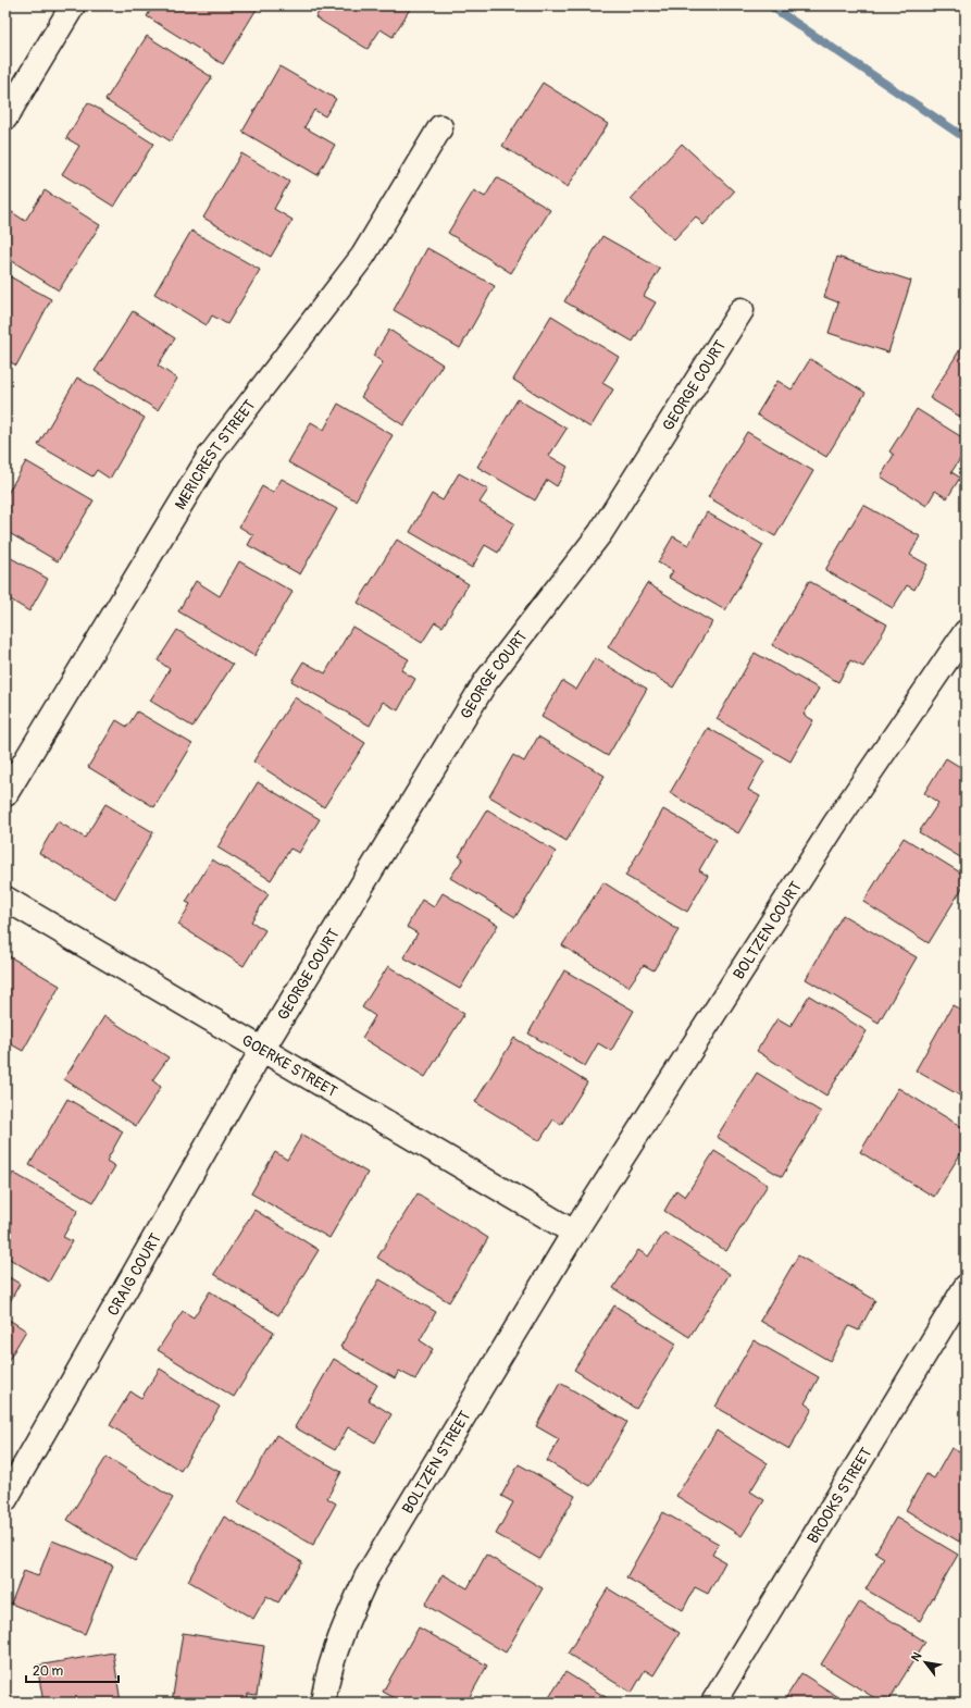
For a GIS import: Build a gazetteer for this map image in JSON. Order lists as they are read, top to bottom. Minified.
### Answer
{"streets":{"street":["GEORGE COURT","MERICREST STREET","BOLTZEN COURT","GOERKE STREET","CRAIG COURT","BOLTZEN STREET","BROOKS STREET"]},"crossings":[["GEORGE COURT","GOERKE STREET"],["GEORGE COURT","CRAIG COURT"],["BOLTZEN COURT","GOERKE STREET"],["BOLTZEN COURT","BOLTZEN STREET"],["GOERKE STREET","CRAIG COURT"],["GOERKE STREET","BOLTZEN STREET"]],"scale_bar":"20 m","north":"top left"}
